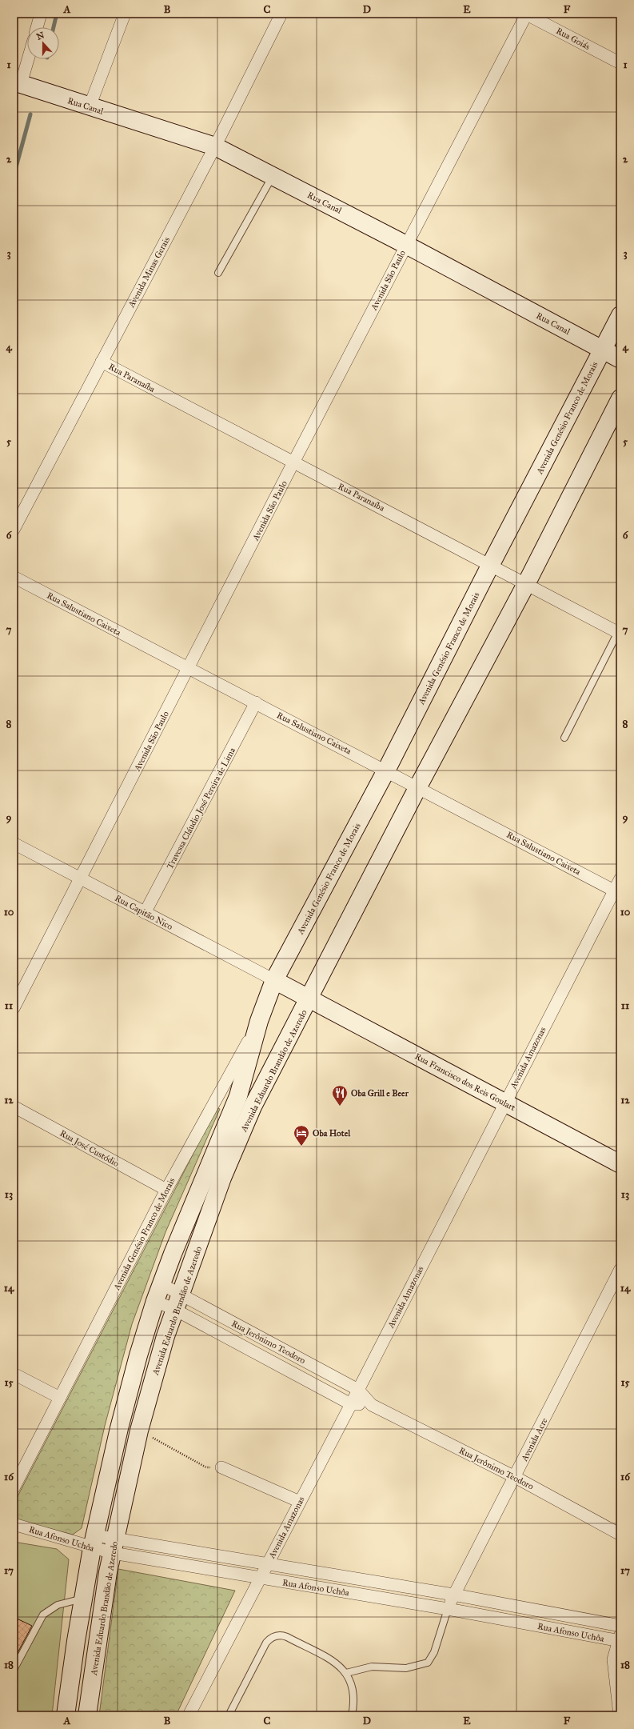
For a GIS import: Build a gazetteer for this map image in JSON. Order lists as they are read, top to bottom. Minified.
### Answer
{"streets":{"main road":["Rua Canal","Avenida Genésio Franco de Morais","Avenida Eduardo Brandão de Azeredo","Rua Francisco dos Reis Goulart"],"street":["Rua Goiás","Avenida Minas Gerais","Avenida São Paulo","Rua Paranaíba","Rua Salustiano Caixeta","Travessa Cláudio José Pereira de Lima","Rua Capitão Nico","Avenida Amazonas","Rua José Custódio","Rua Jerônimo Teodoro","Avenida Acre","Rua Afonso Uchôa"]},"crossings":[["Rua Goiás","Avenida São Paulo"],["Rua Canal","Avenida Minas Gerais"],["Rua Canal","Avenida São Paulo"],["Rua Canal","Avenida Genésio Franco de Morais"],["Avenida Minas Gerais","Rua Paranaíba"],["Avenida São Paulo","Rua Paranaíba"],["Avenida São Paulo","Rua Salustiano Caixeta"],["Avenida São Paulo","Rua Capitão Nico"],["Rua Paranaíba","Avenida Genésio Franco de Morais"],["Avenida Genésio Franco de Morais","Rua Salustiano Caixeta"],["Avenida Genésio Franco de Morais","Rua Capitão Nico"],["Avenida Genésio Franco de Morais","Avenida Eduardo Brandão de Azeredo"],["Avenida Genésio Franco de Morais","Rua José Custódio"],["Rua Salustiano Caixeta","Travessa Cláudio José Pereira de Lima"],["Rua Salustiano Caixeta","Avenida Amazonas"],["Travessa Cláudio José Pereira de Lima","Rua Capitão Nico"],["Avenida Amazonas","Rua Francisco dos Reis Goulart"],["Avenida Amazonas","Rua Jerônimo Teodoro"],["Avenida Amazonas","Rua Afonso Uchôa"],["Avenida Eduardo Brandão de Azeredo","Rua Francisco dos Reis Goulart"],["Avenida Eduardo Brandão de Azeredo","Rua Jerônimo Teodoro"],["Avenida Eduardo Brandão de Azeredo","Rua Afonso Uchôa"],["Rua Jerônimo Teodoro","Avenida Acre"],["Avenida Acre","Rua Afonso Uchôa"]],"places":{"restaurant":["Oba Grill e Beer"],"hotel":["Oba Hotel"]},"north":"top","grid":{"columns":["A","B","C","D","E","F"],"rows":["1","2","3","4","5","6","7","8","9","10","11","12","13","14","15","16","17","18"]}}
